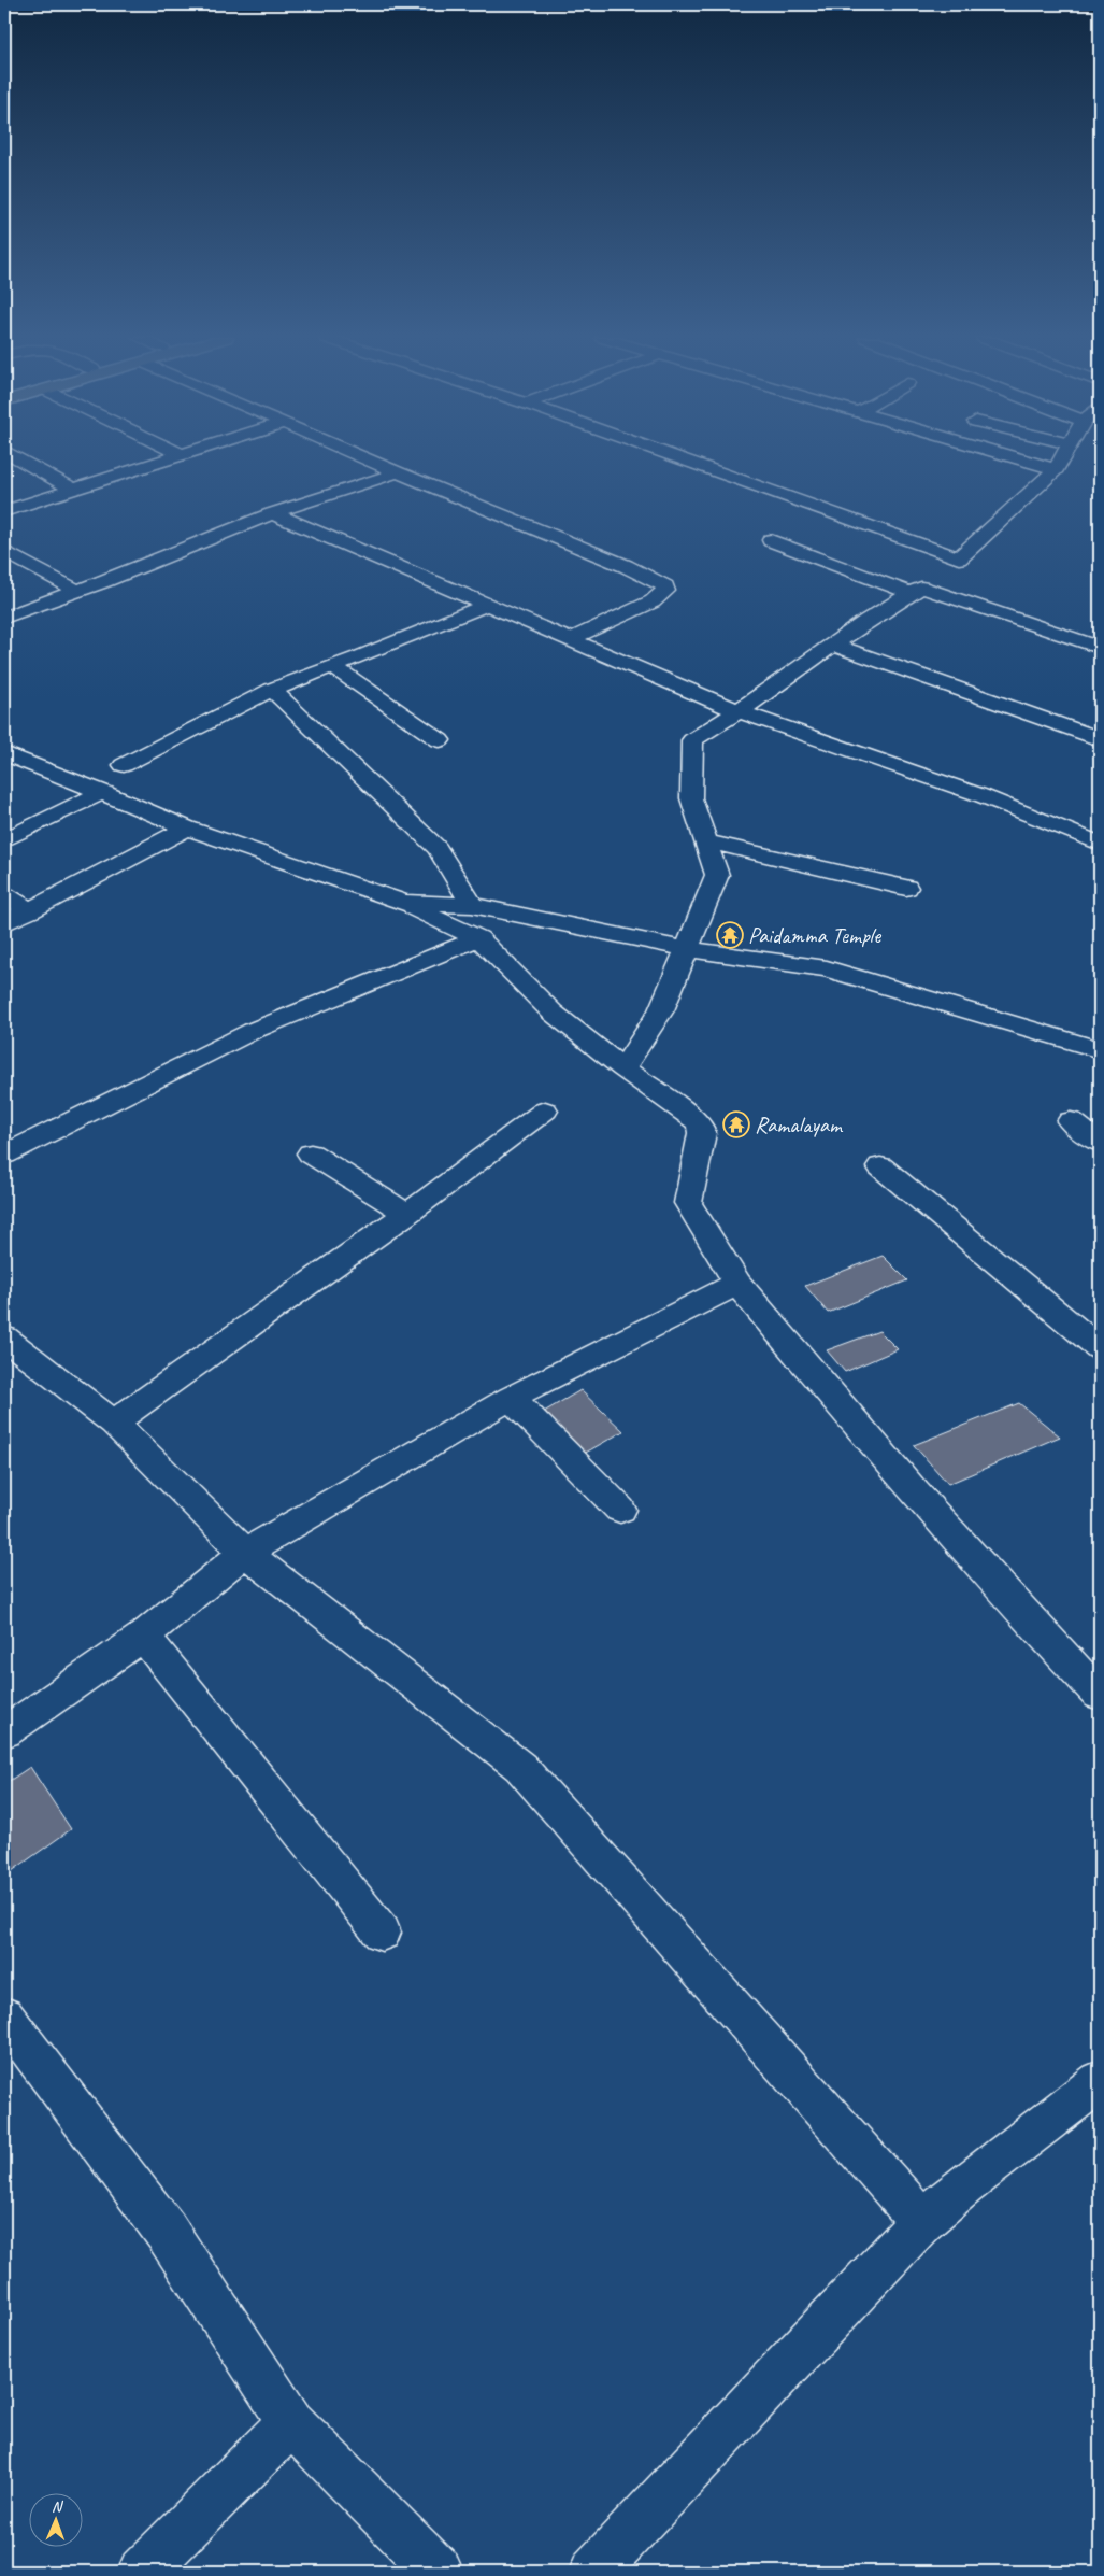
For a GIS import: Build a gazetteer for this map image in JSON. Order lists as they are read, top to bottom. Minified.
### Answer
{"places":{"temple":["Paidamma Temple","Ramalayam"]},"north":"top"}
